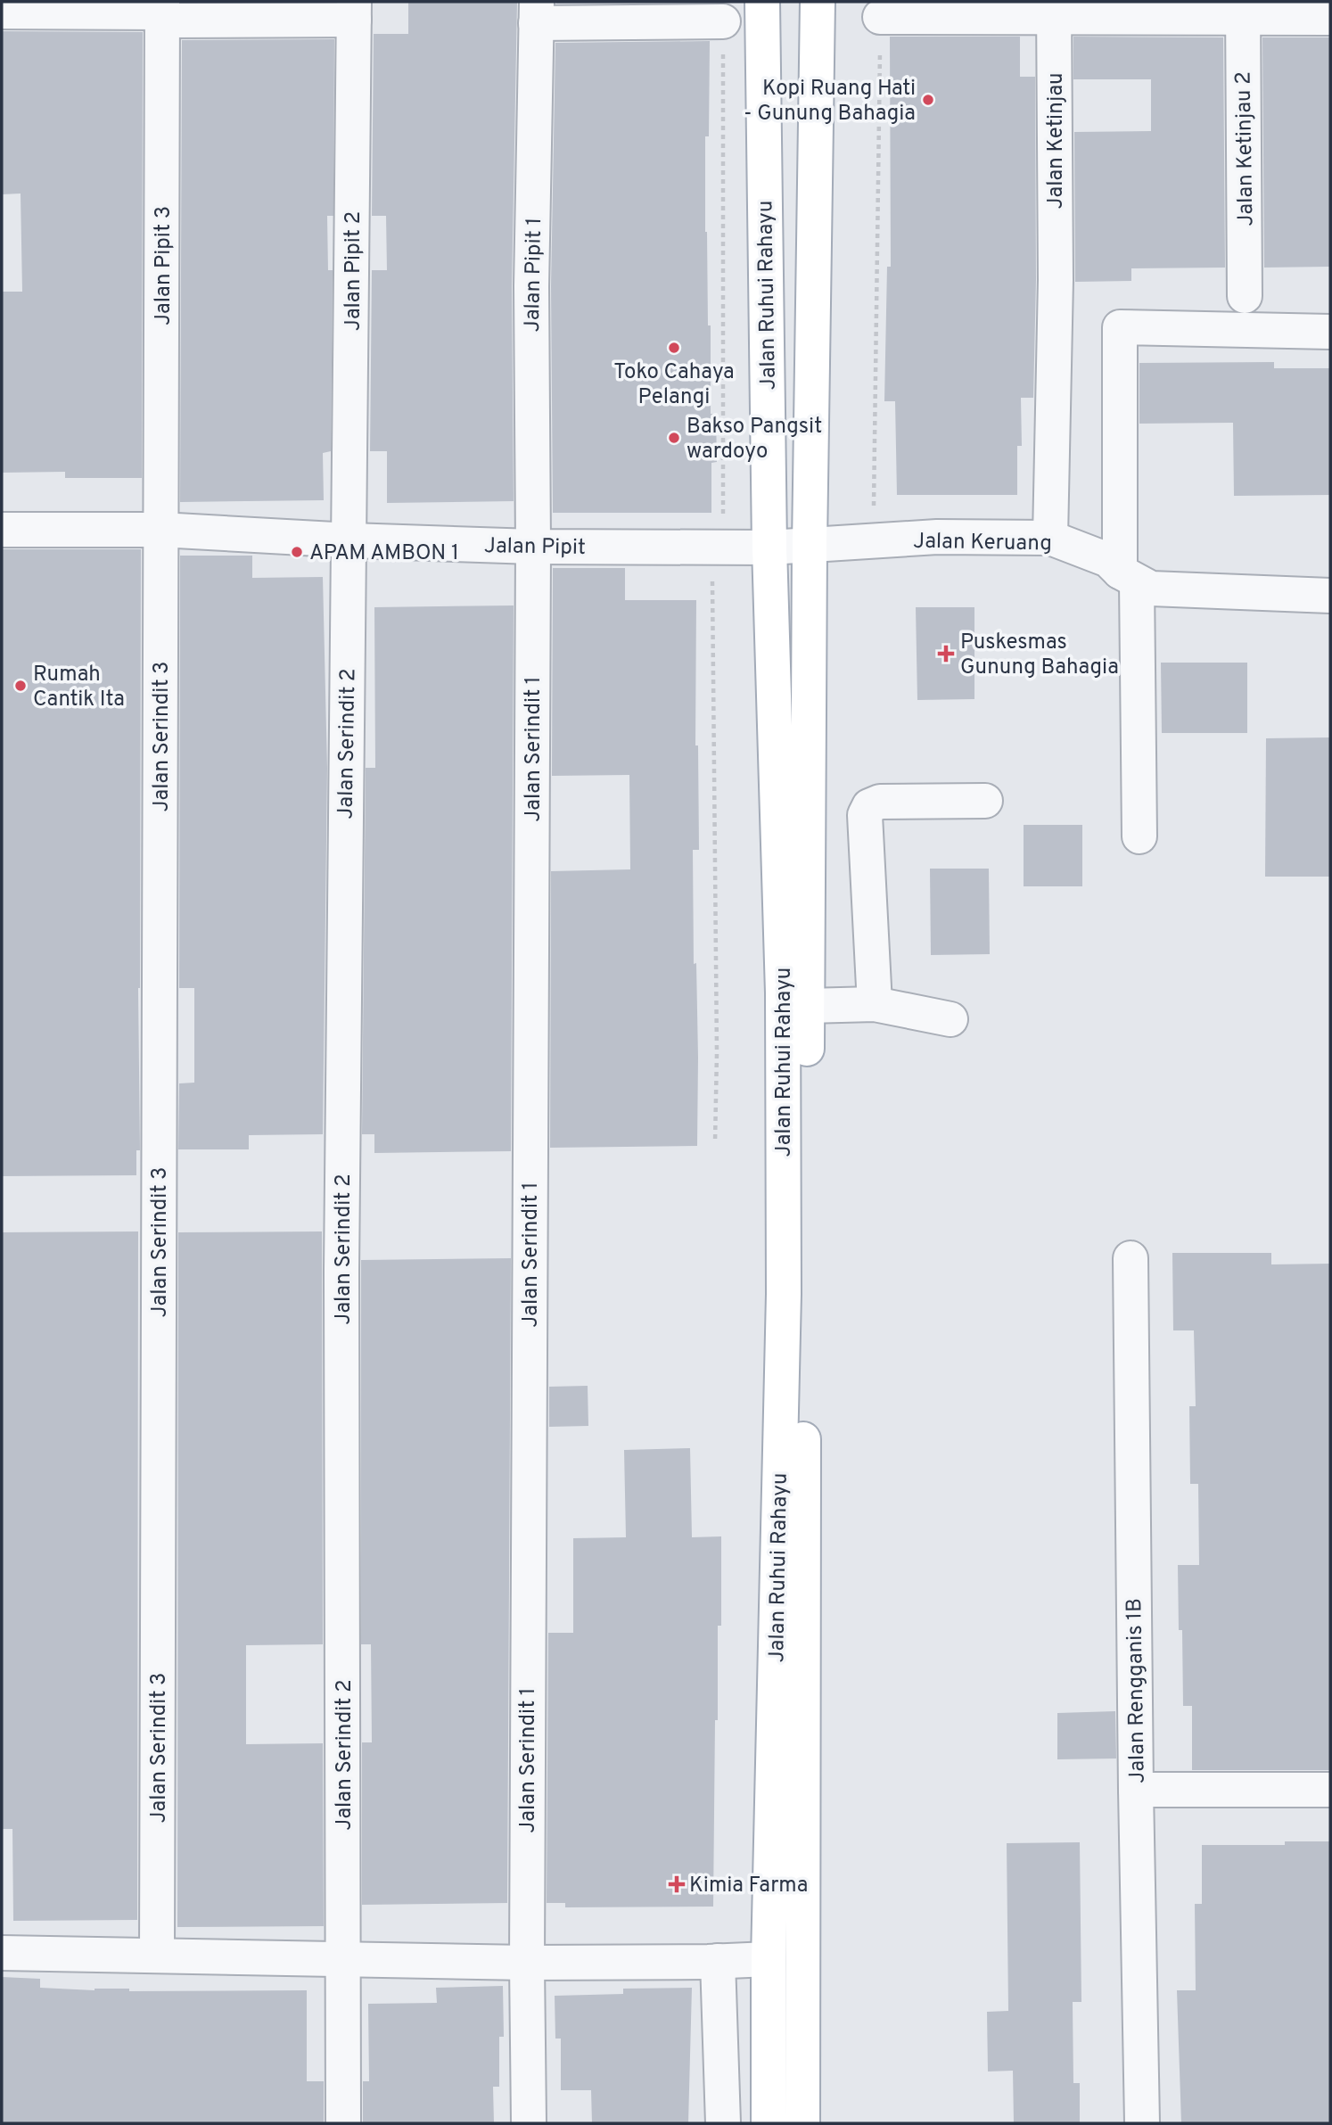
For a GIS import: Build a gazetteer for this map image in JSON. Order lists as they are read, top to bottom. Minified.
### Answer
{"streets":{"main road":["Jalan Ruhui Rahayu"],"street":["Jalan Ketinjau","Jalan Ketinjau 2","Jalan Pipit 3","Jalan Pipit 2","Jalan Pipit 1","Jalan Keruang","Jalan Pipit","Jalan Serindit 3","Jalan Serindit 2","Jalan Serindit 1","Jalan Rengganis 1B"]},"crossings":[["Jalan Ketinjau","Jalan Keruang"],["Jalan Pipit 3","Jalan Pipit"],["Jalan Pipit 3","Jalan Serindit 3"],["Jalan Pipit 2","Jalan Pipit"],["Jalan Pipit 2","Jalan Serindit 2"],["Jalan Pipit 1","Jalan Pipit"],["Jalan Pipit 1","Jalan Serindit 1"],["Jalan Ruhui Rahayu","Jalan Keruang"],["Jalan Ruhui Rahayu","Jalan Pipit"],["Jalan Keruang","Jalan Pipit"],["Jalan Pipit","Jalan Serindit 3"],["Jalan Pipit","Jalan Serindit 2"],["Jalan Pipit","Jalan Serindit 1"]],"places":{"other":["Kopi Ruang Hati - Gunung Bahagia","Toko Cahaya Pelangi","Bakso Pangsit wardoyo","APAM AMBON 1","Rumah Cantik Ita"],"health":["Puskesmas Gunung Bahagia","Kimia Farma"]}}
